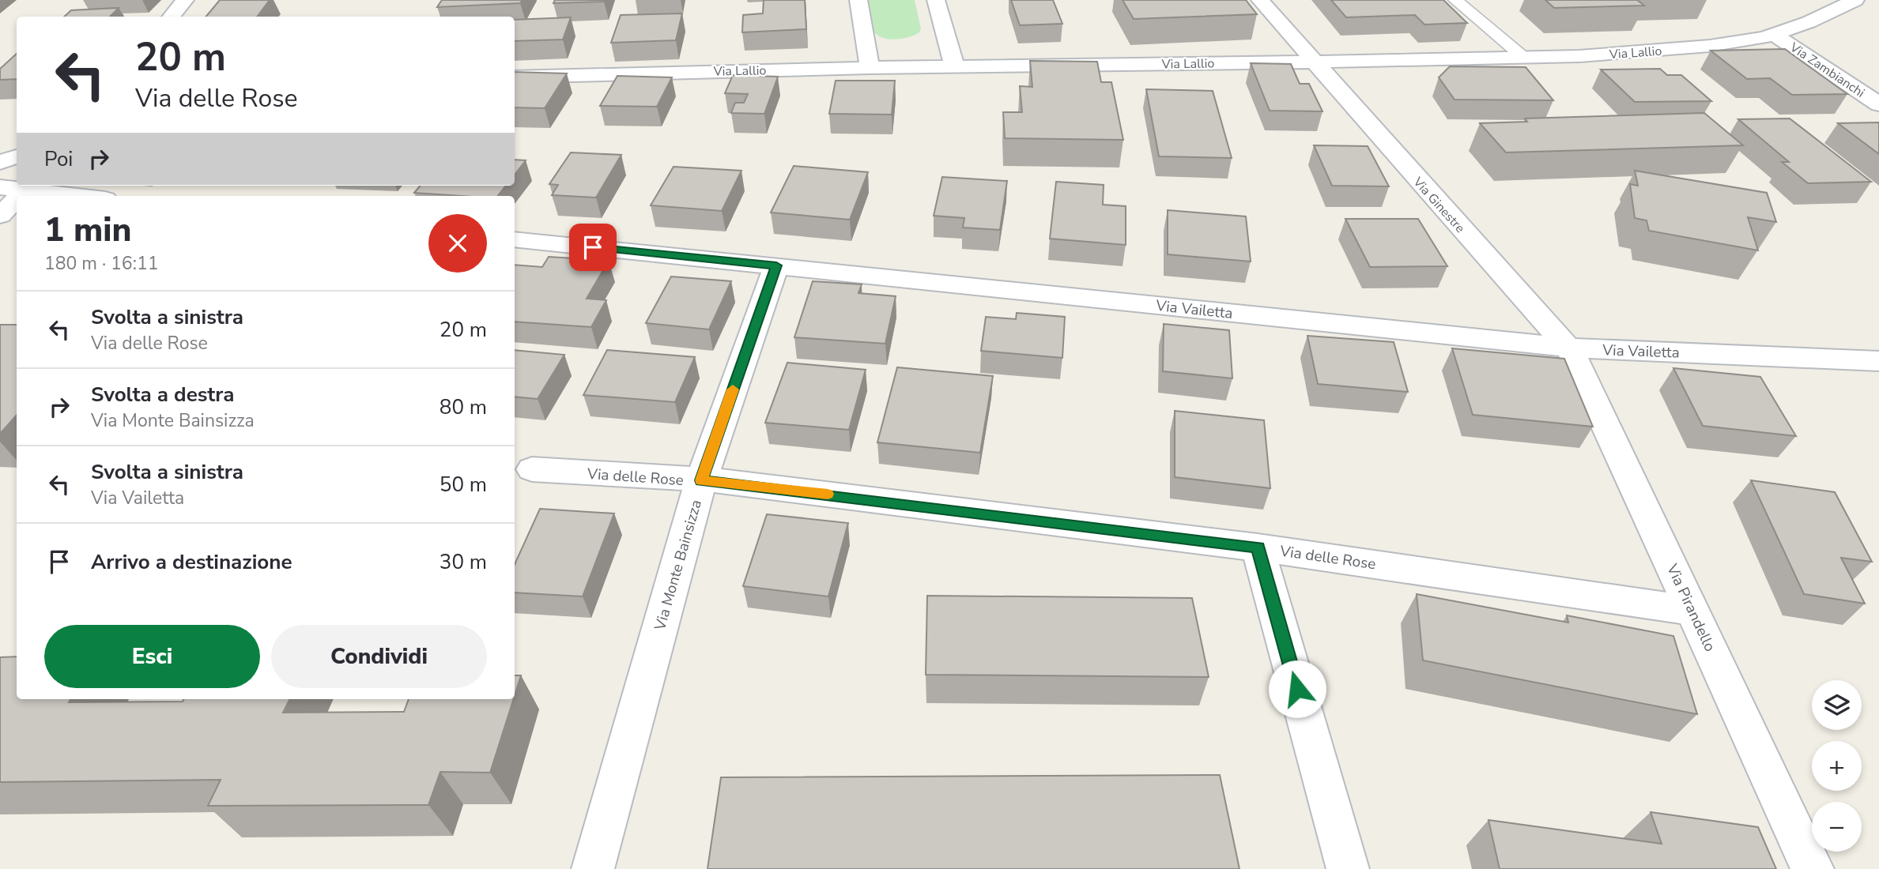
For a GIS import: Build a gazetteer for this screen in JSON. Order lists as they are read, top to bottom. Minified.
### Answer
{"streets":{"street":["Via Lallio","Via Zambianchi","Via Ginestre","Via Vailetta","Via delle Rose","Via Monte Bainsizza","Via Pirandello"]},"crossings":[["Via Lallio","Via Zambianchi"],["Via Lallio","Via Ginestre"],["Via Ginestre","Via Vailetta"],["Via Ginestre","Via Pirandello"],["Via Vailetta","Via Monte Bainsizza"],["Via Vailetta","Via Pirandello"],["Via delle Rose","Via Monte Bainsizza"],["Via delle Rose","Via Pirandello"]],"page":{"turn":["20 m","Via delle Rose"],"then":"Poi","heading":["1 min","180 m · 16:11"],"list":[{"name":"Svolta a sinistra","note":"Via delle Rose","value":"20 m"},{"name":"Svolta a destra","note":"Via Monte Bainsizza","value":"80 m"},{"name":"Svolta a sinistra","note":"Via Vailetta","value":"50 m"},{"name":"Arrivo a destinazione","value":"30 m"}],"buttons":["Esci","Condividi"],"map_buttons":["+","−"]}}
